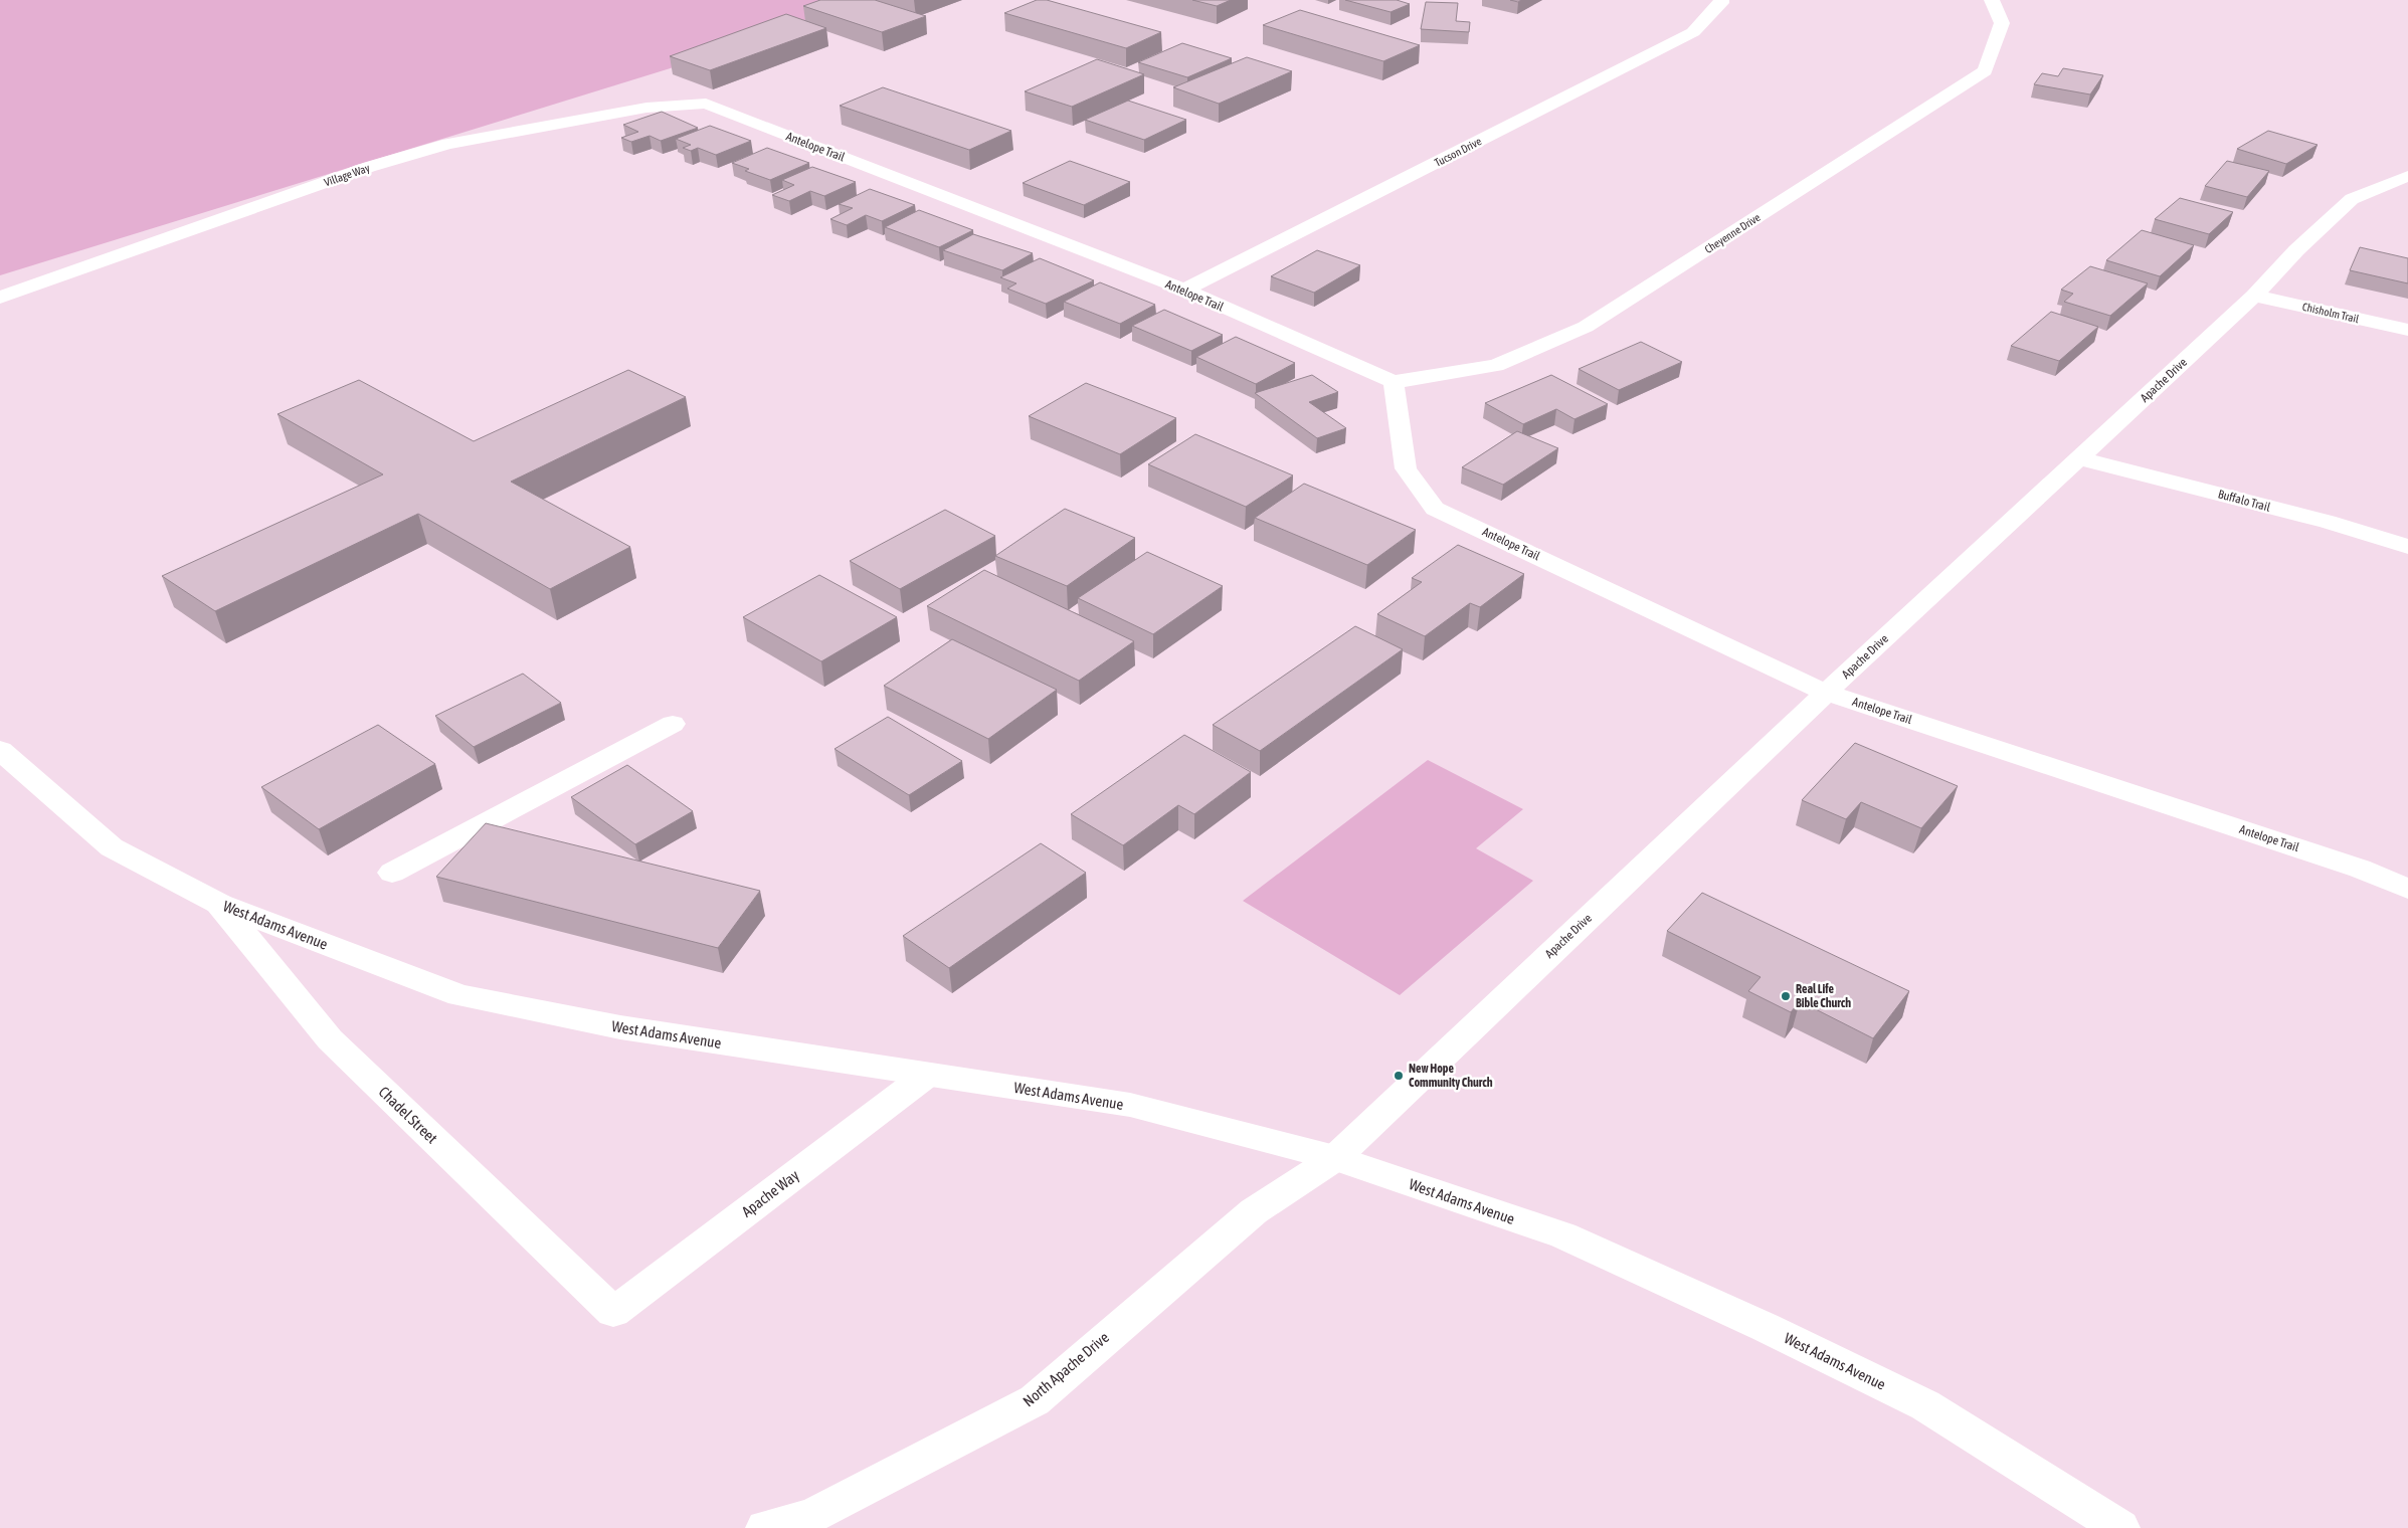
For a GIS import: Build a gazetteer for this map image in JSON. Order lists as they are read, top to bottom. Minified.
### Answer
{"streets":{"street":["Antelope Trail","Tucson Drive","Village Way","Cheyenne Drive","Chisholm Trail","Apache Drive","Buffalo Trail","West Adams Avenue","Chadel Street","Apache Way","North Apache Drive"]},"crossings":[["Antelope Trail","Tucson Drive"],["Antelope Trail","Village Way"],["Antelope Trail","Cheyenne Drive"],["Antelope Trail","Apache Drive"],["Chisholm Trail","Apache Drive"],["Apache Drive","Buffalo Trail"],["Apache Drive","West Adams Avenue"],["Apache Drive","North Apache Drive"],["West Adams Avenue","Chadel Street"],["West Adams Avenue","Apache Way"],["West Adams Avenue","North Apache Drive"],["Chadel Street","Apache Way"]],"places":["Real Life Bible Church","New Hope Community Church"]}
